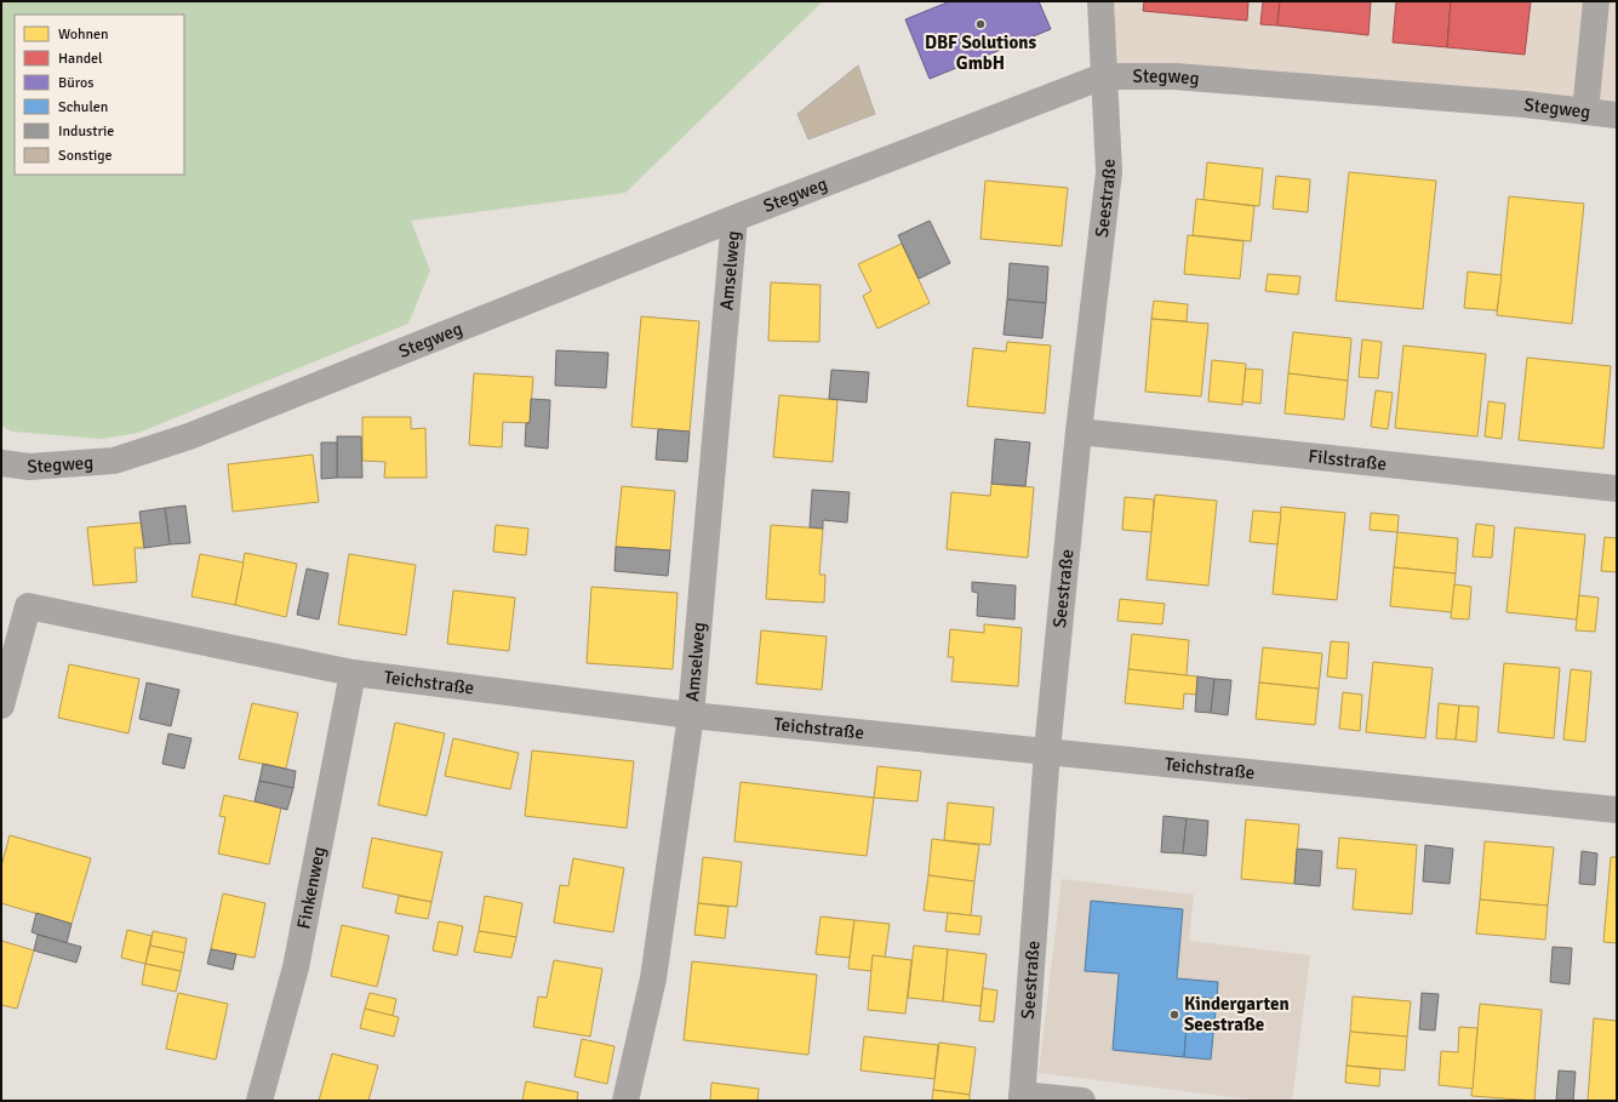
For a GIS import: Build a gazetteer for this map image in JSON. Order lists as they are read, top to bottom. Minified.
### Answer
{"streets":{"street":["Stegweg","Seestraße","Amselweg","Filsstraße","Teichstraße","Finkenweg"]},"crossings":[["Stegweg","Seestraße"],["Stegweg","Amselweg"],["Seestraße","Filsstraße"],["Seestraße","Teichstraße"],["Amselweg","Teichstraße"],["Teichstraße","Finkenweg"]],"places":["DBF Solutions GmbH","Kindergarten Seestraße"],"legend":["Wohnen","Handel","Büros","Schulen","Industrie","Sonstige"]}
